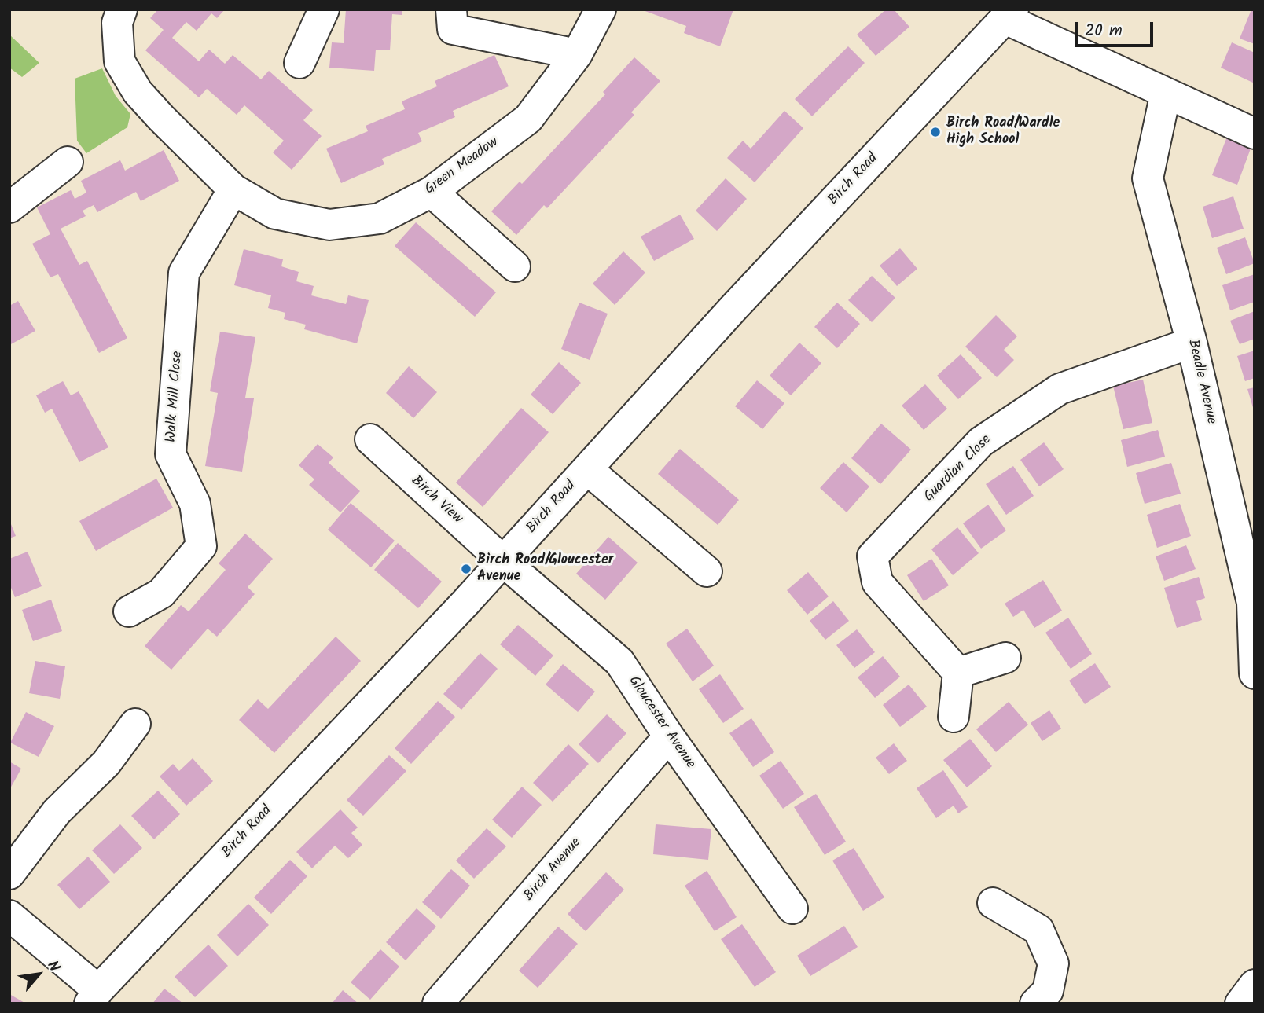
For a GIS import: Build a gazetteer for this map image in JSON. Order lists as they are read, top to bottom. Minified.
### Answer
{"streets":{"street":["Green Meadow","Birch Road","Beadle Avenue","Walk Mill Close","Guardian Close","Birch View","Gloucester Avenue","Birch Avenue"]},"crossings":[["Green Meadow","Walk Mill Close"],["Birch Road","Birch View"],["Birch Road","Gloucester Avenue"],["Beadle Avenue","Guardian Close"],["Birch View","Gloucester Avenue"],["Gloucester Avenue","Birch Avenue"]],"places":["Birch Road/Wardle High School","Birch Road/Gloucester Avenue"],"scale_bar":"20 m","north":"top right"}
